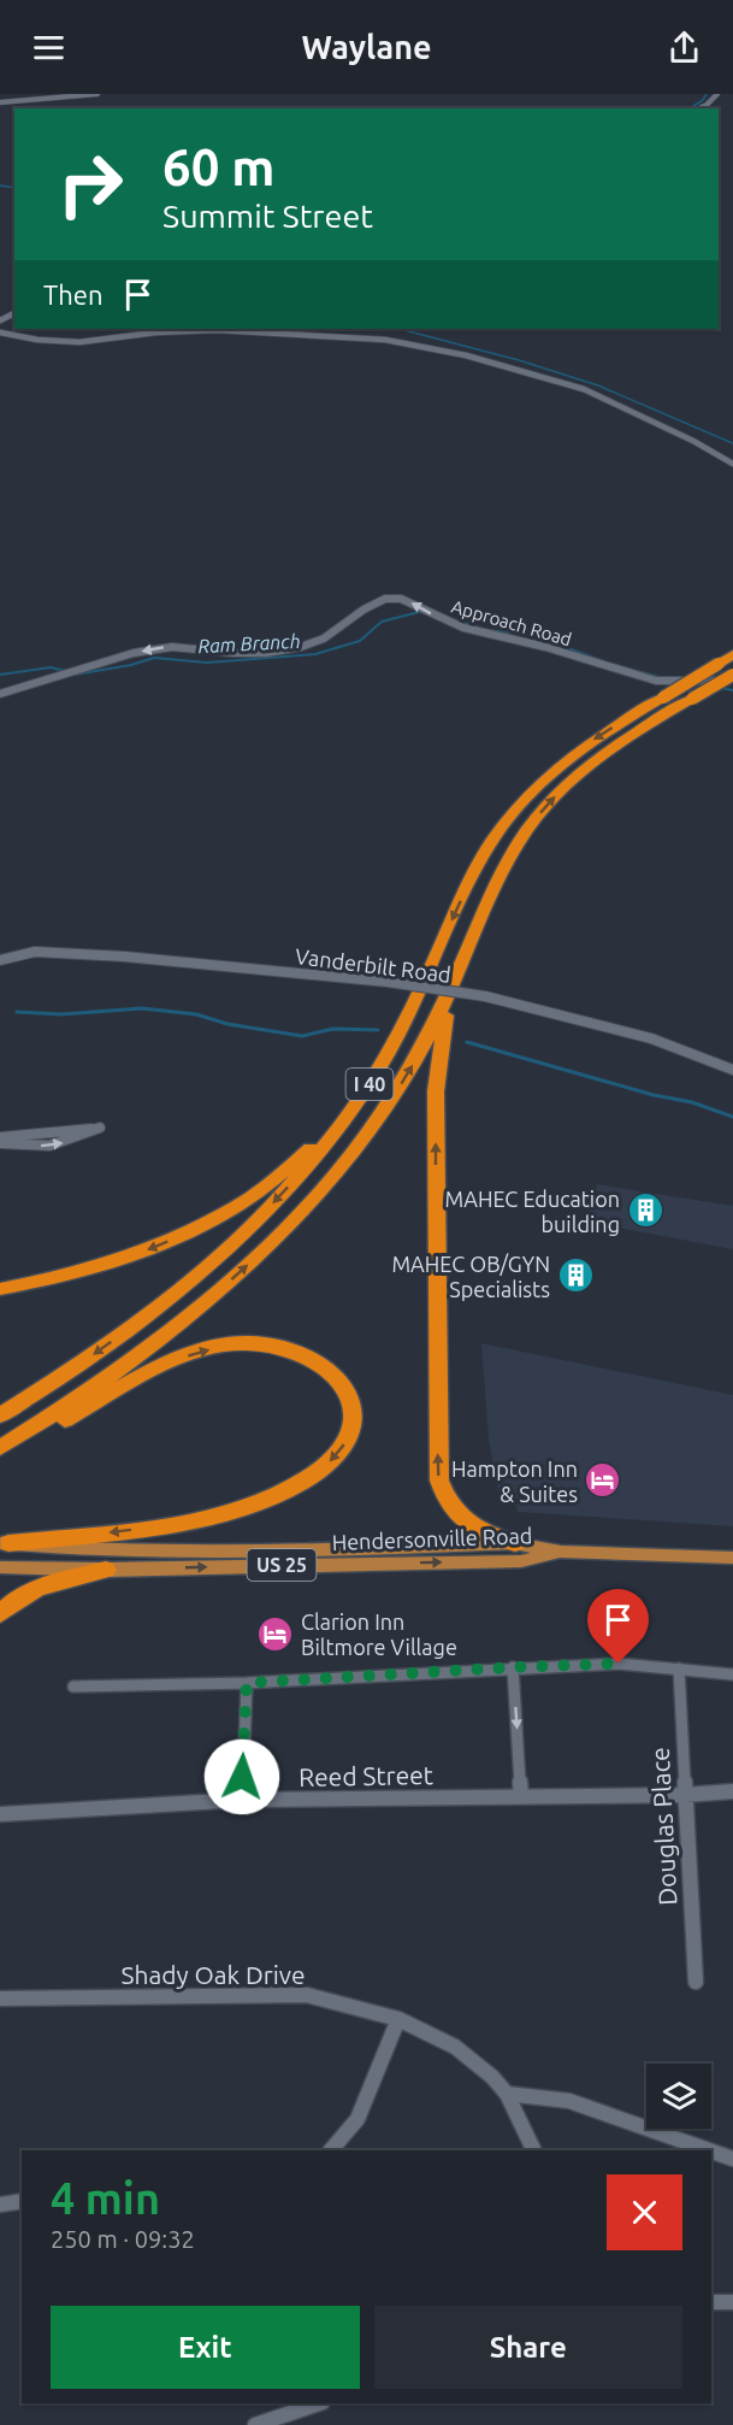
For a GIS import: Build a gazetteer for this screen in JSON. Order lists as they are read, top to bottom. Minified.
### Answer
{"streets":{"highway":["I 40"],"main road":["Hendersonville Road","US 25"],"street":["Approach Road","Vanderbilt Road","Reed Street","Douglas Place","Shady Oak Drive"]},"crossings":[["Reed Street","Douglas Place"]],"one_way":["Approach Road"],"water":["Ram Branch"],"places":{"building":["MAHEC Education building","MAHEC OB/GYN Specialists"],"hotel":["Hampton Inn & Suites","Clarion Inn Biltmore Village"]},"page":{"header":"Waylane","turn":["60 m","Summit Street"],"then":"Then","heading":["4 min","250 m · 09:32"],"buttons":["Exit","Share"]}}
